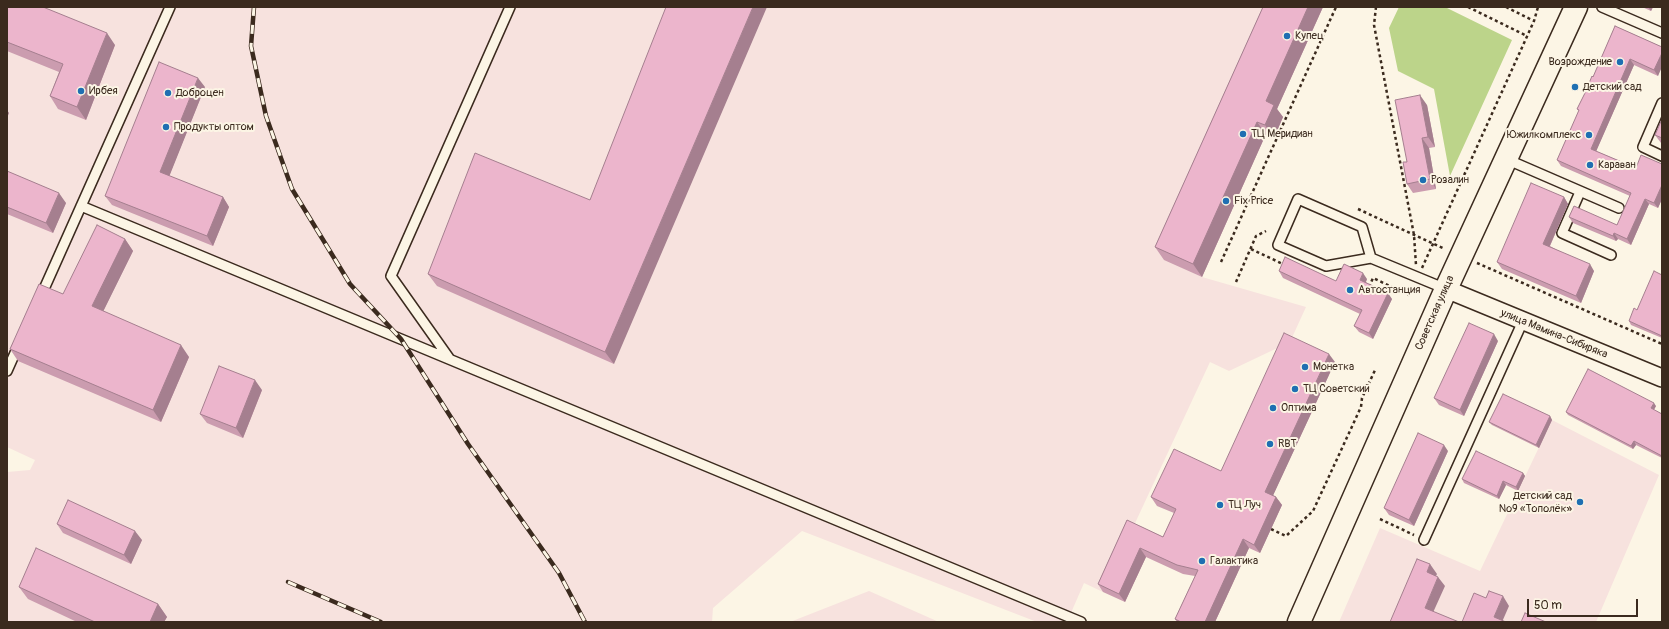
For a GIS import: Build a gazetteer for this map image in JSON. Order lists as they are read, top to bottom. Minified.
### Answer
{"streets":{"main road":["Советская улица"],"street":["улица Мамина-Сибиряка"]},"crossings":[["Советская улица","улица Мамина-Сибиряка"]],"places":["Купец","Возрождение","Детский сад","Ирбея","Доброцен","Продукты оптом","ТЦ Меридиан","Южилкомплекс","Караван","Розалин","Fix Price","Автостанция","Монетка","ТЦ Советский","Оптима","RBT","Детский сад №9 «Тополёк»","ТЦ Луч","Галактика"],"scale_bar":"50 m"}
